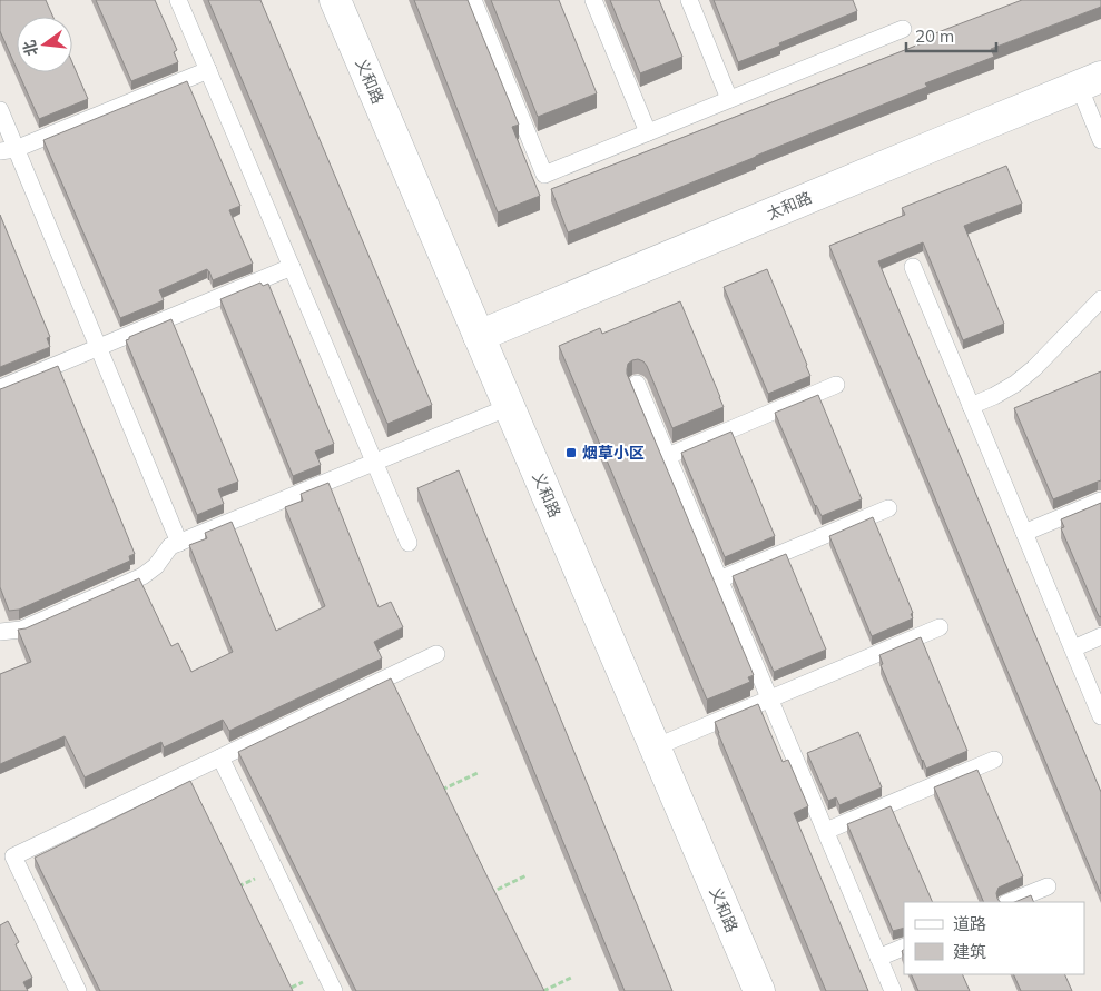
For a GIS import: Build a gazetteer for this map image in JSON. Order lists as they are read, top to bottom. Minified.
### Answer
{"streets":{"street":["义和路","太和路"]},"crossings":[["义和路","太和路"]],"places":{"transit":["烟草小区"]},"legend":["道路","建筑"],"scale_bar":"20 m","north":"left"}
